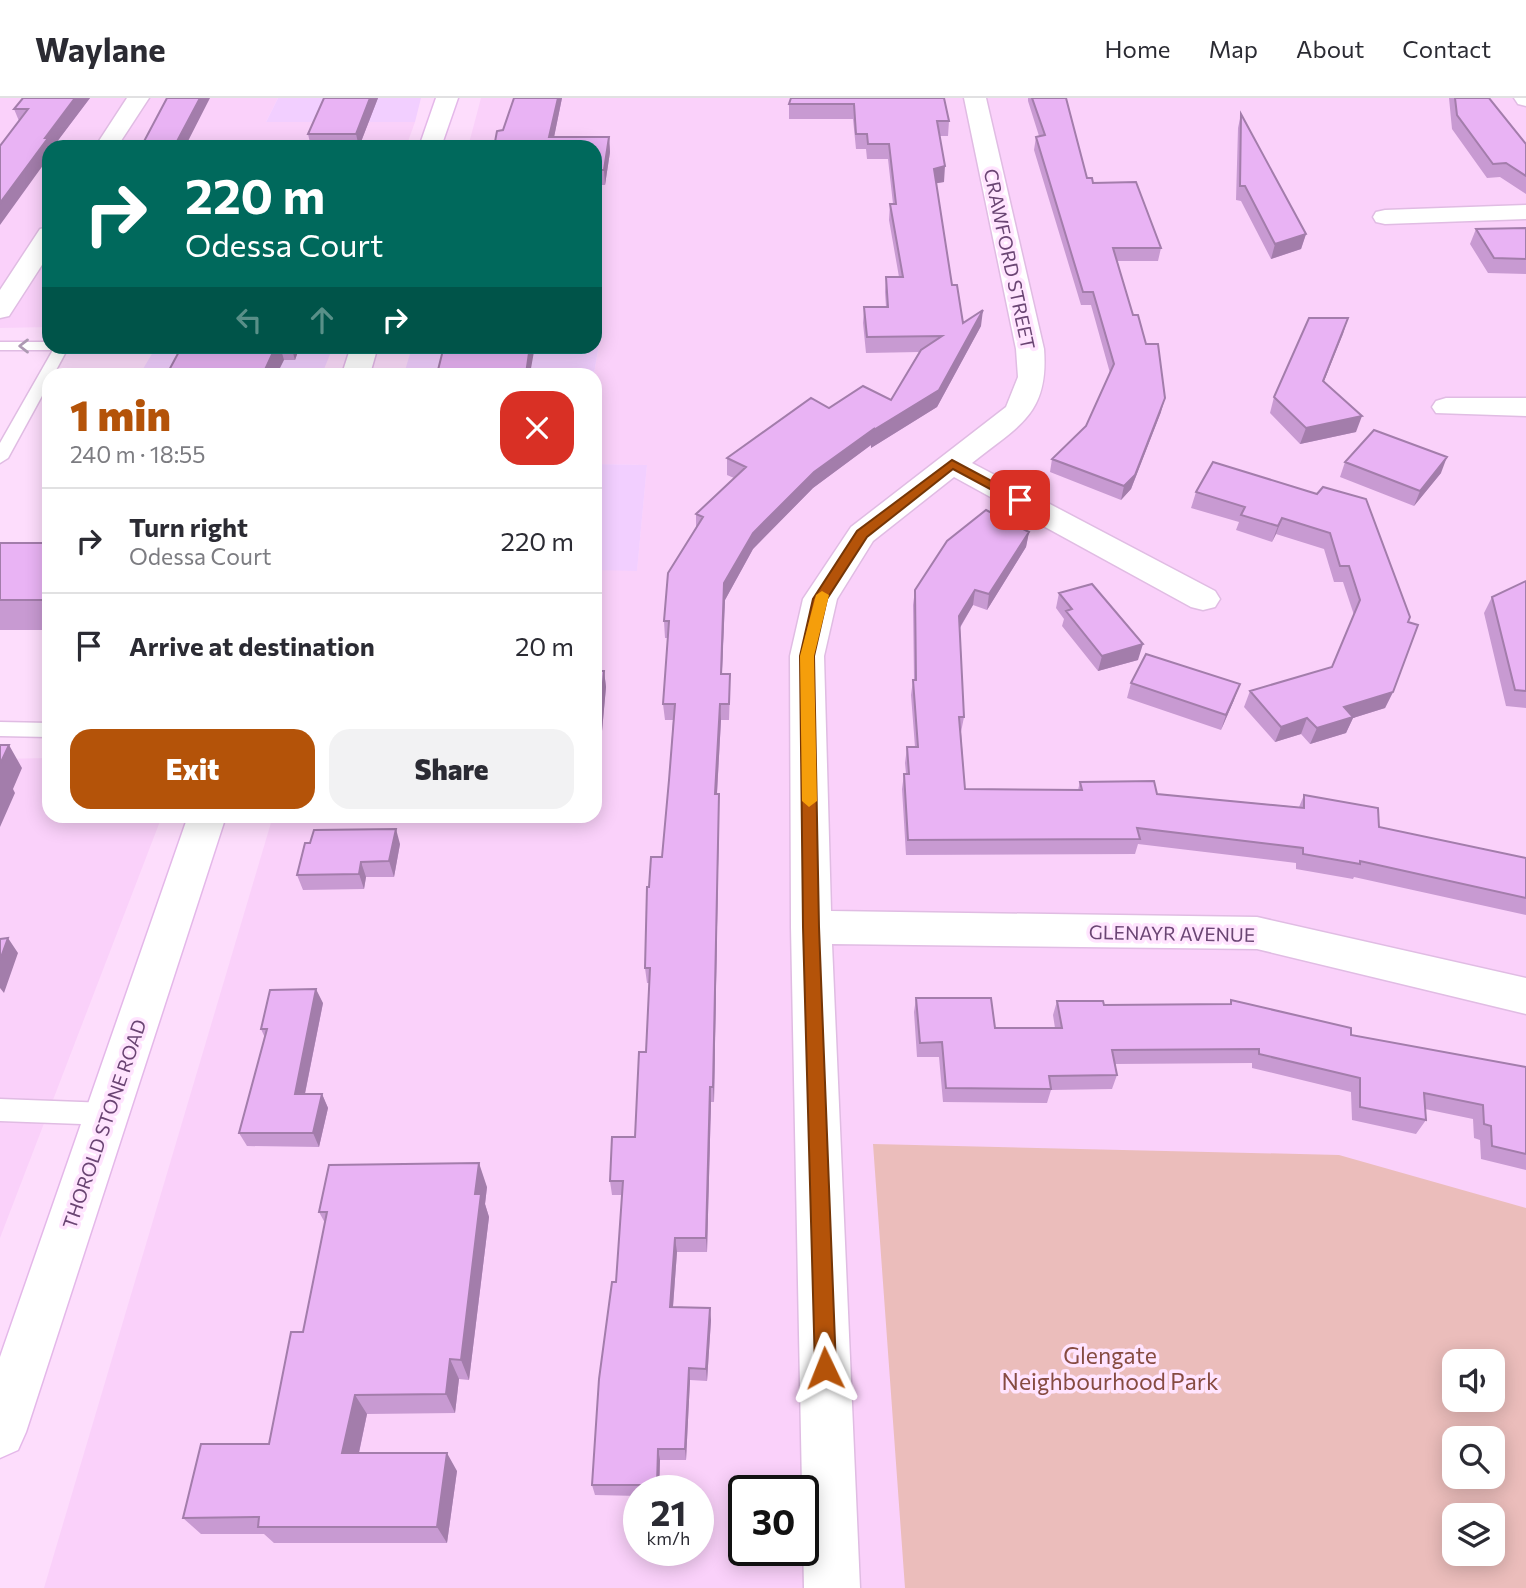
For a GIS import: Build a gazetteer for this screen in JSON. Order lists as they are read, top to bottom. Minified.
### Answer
{"streets":{"street":["CRAWFORD STREET","GLENAYR AVENUE","THOROLD STONE ROAD"]},"crossings":[["CRAWFORD STREET","GLENAYR AVENUE"]],"parks":["Glengate Neighbourhood Park"],"page":{"header":"Waylane","nav":["Home","Map","About","Contact"],"turn":["220 m","Odessa Court"],"heading":["1 min","240 m · 18:55"],"list":[{"name":"Turn right","note":"Odessa Court","value":"220 m"},{"name":"Arrive at destination","value":"20 m"}],"buttons":["Exit","Share"],"speed":"21 km/h","limit":"30"}}
